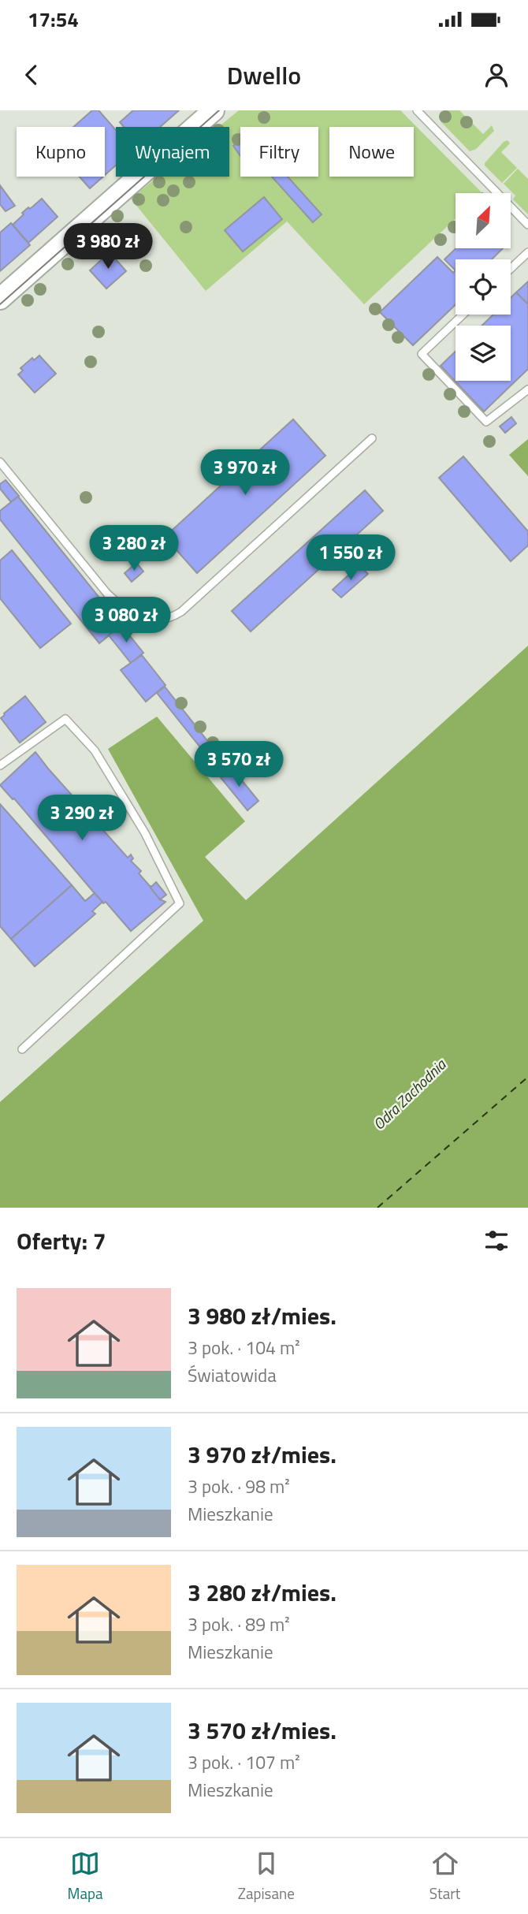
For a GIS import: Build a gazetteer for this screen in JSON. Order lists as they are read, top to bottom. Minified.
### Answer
{"water":["Odra Zachodnia"],"north":"top right","page":{"status":"17:54","header":"Dwello","chip":["Kupno","Wynajem","Filtry","Nowe"],"price":["3 980 zł","3 970 zł","3 280 zł","1 550 zł","3 080 zł","3 570 zł","3 290 zł"],"heading":"Oferty: 7","list":[{"name":"3 980 zł/mies.","note":"3 pok. · 104 m² · Światowida"},{"name":"3 970 zł/mies.","note":"3 pok. · 98 m² · Mieszkanie"},{"name":"3 280 zł/mies.","note":"3 pok. · 89 m² · Mieszkanie"},{"name":"3 570 zł/mies.","note":"3 pok. · 107 m² · Mieszkanie"}],"tabs":["Mapa","Zapisane","Start"]}}
